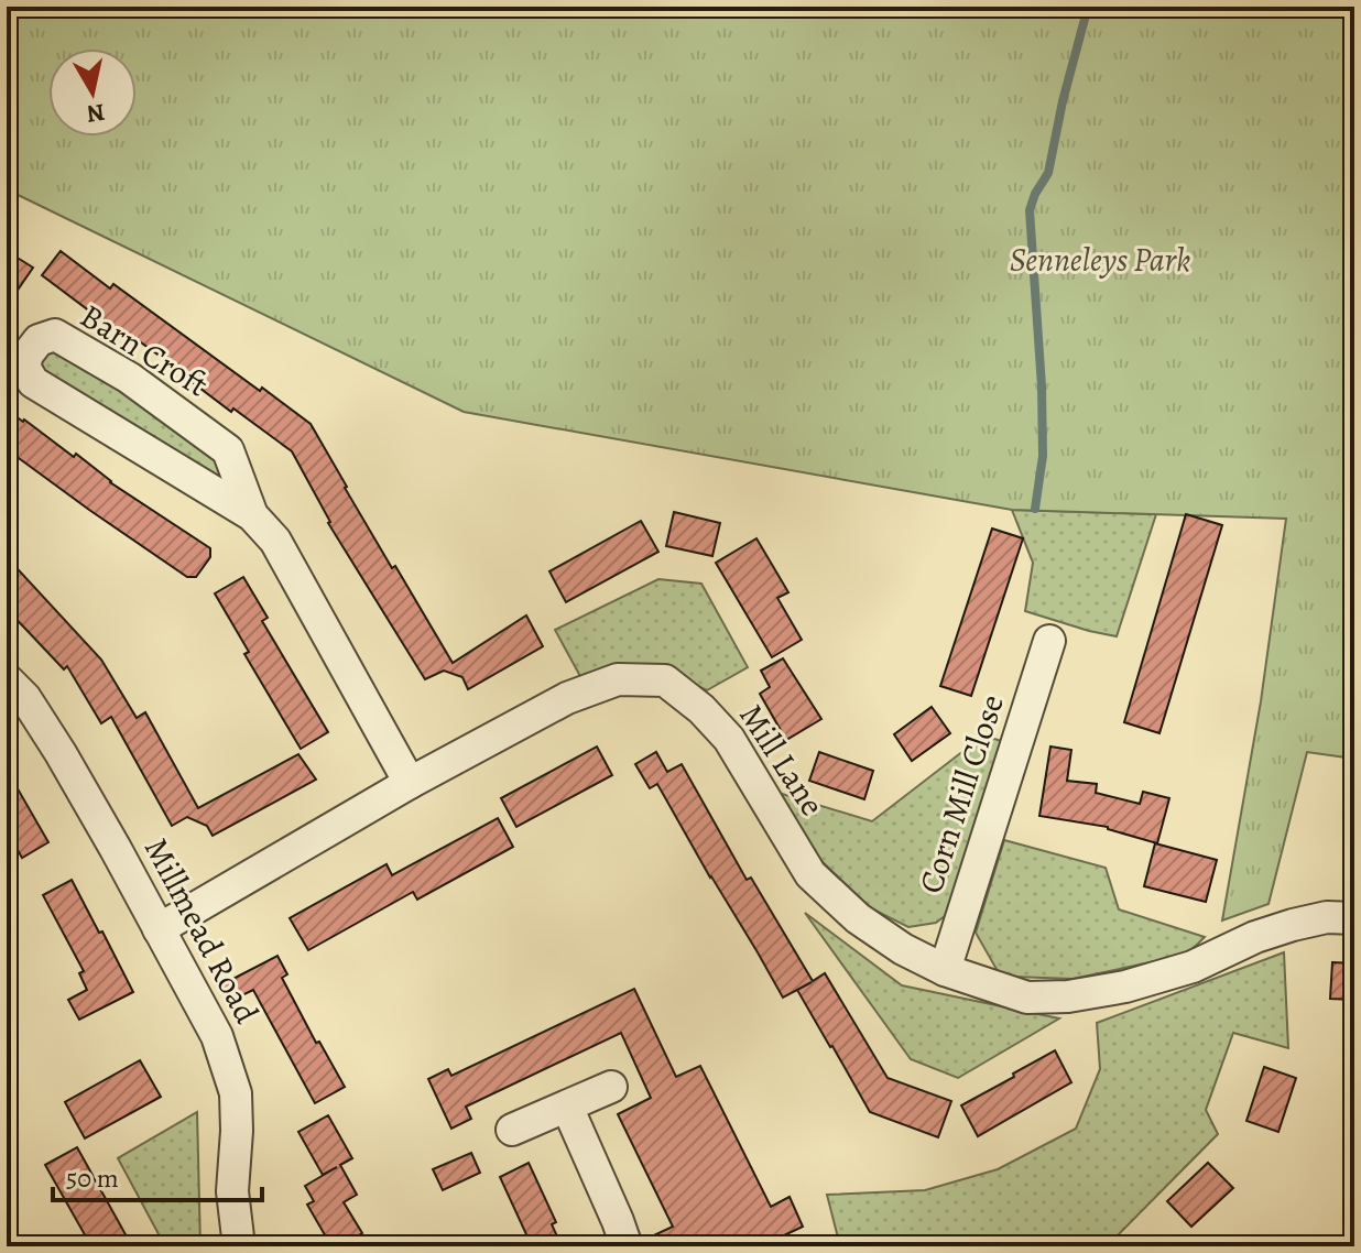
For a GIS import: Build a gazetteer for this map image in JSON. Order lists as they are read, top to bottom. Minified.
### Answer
{"streets":{"street":["Barn Croft","Mill Lane","Corn Mill Close","Millmead Road"]},"crossings":[["Barn Croft","Mill Lane"],["Mill Lane","Corn Mill Close"],["Mill Lane","Millmead Road"]],"parks":["Senneleys Park"],"scale_bar":"50 m","north":"bottom"}
